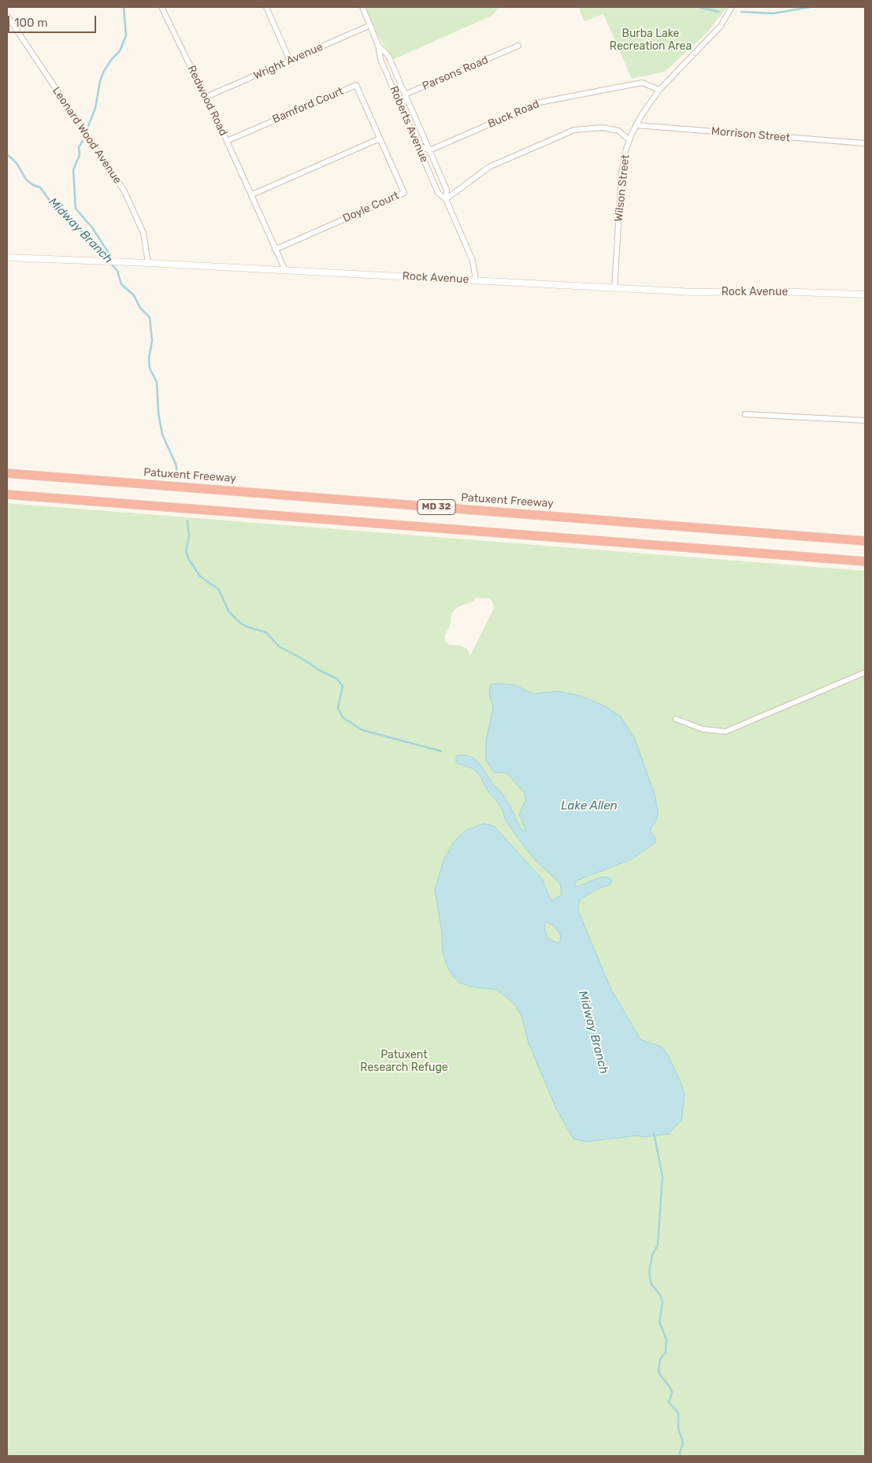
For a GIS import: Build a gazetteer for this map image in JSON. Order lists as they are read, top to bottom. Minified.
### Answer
{"streets":{"highway":["Patuxent Freeway","MD 32"],"street":["Wright Avenue","Parsons Road","Redwood Road","Bamford Court","Buck Road","Roberts Avenue","Morrison Street","Leonard Wood Avenue","Wilson Street","Doyle Court","Rock Avenue"]},"crossings":[["Wright Avenue","Redwood Road"],["Wright Avenue","Roberts Avenue"],["Parsons Road","Roberts Avenue"],["Redwood Road","Bamford Court"],["Bamford Court","Doyle Court"],["Buck Road","Roberts Avenue"],["Buck Road","Wilson Street"],["Roberts Avenue","Rock Avenue"],["Morrison Street","Wilson Street"],["Leonard Wood Avenue","Rock Avenue"],["Wilson Street","Rock Avenue"]],"water":["Midway Branch","Lake Allen"],"parks":["Burba Lake Recreation Area","Patuxent Research Refuge"],"scale_bar":"100 m"}
